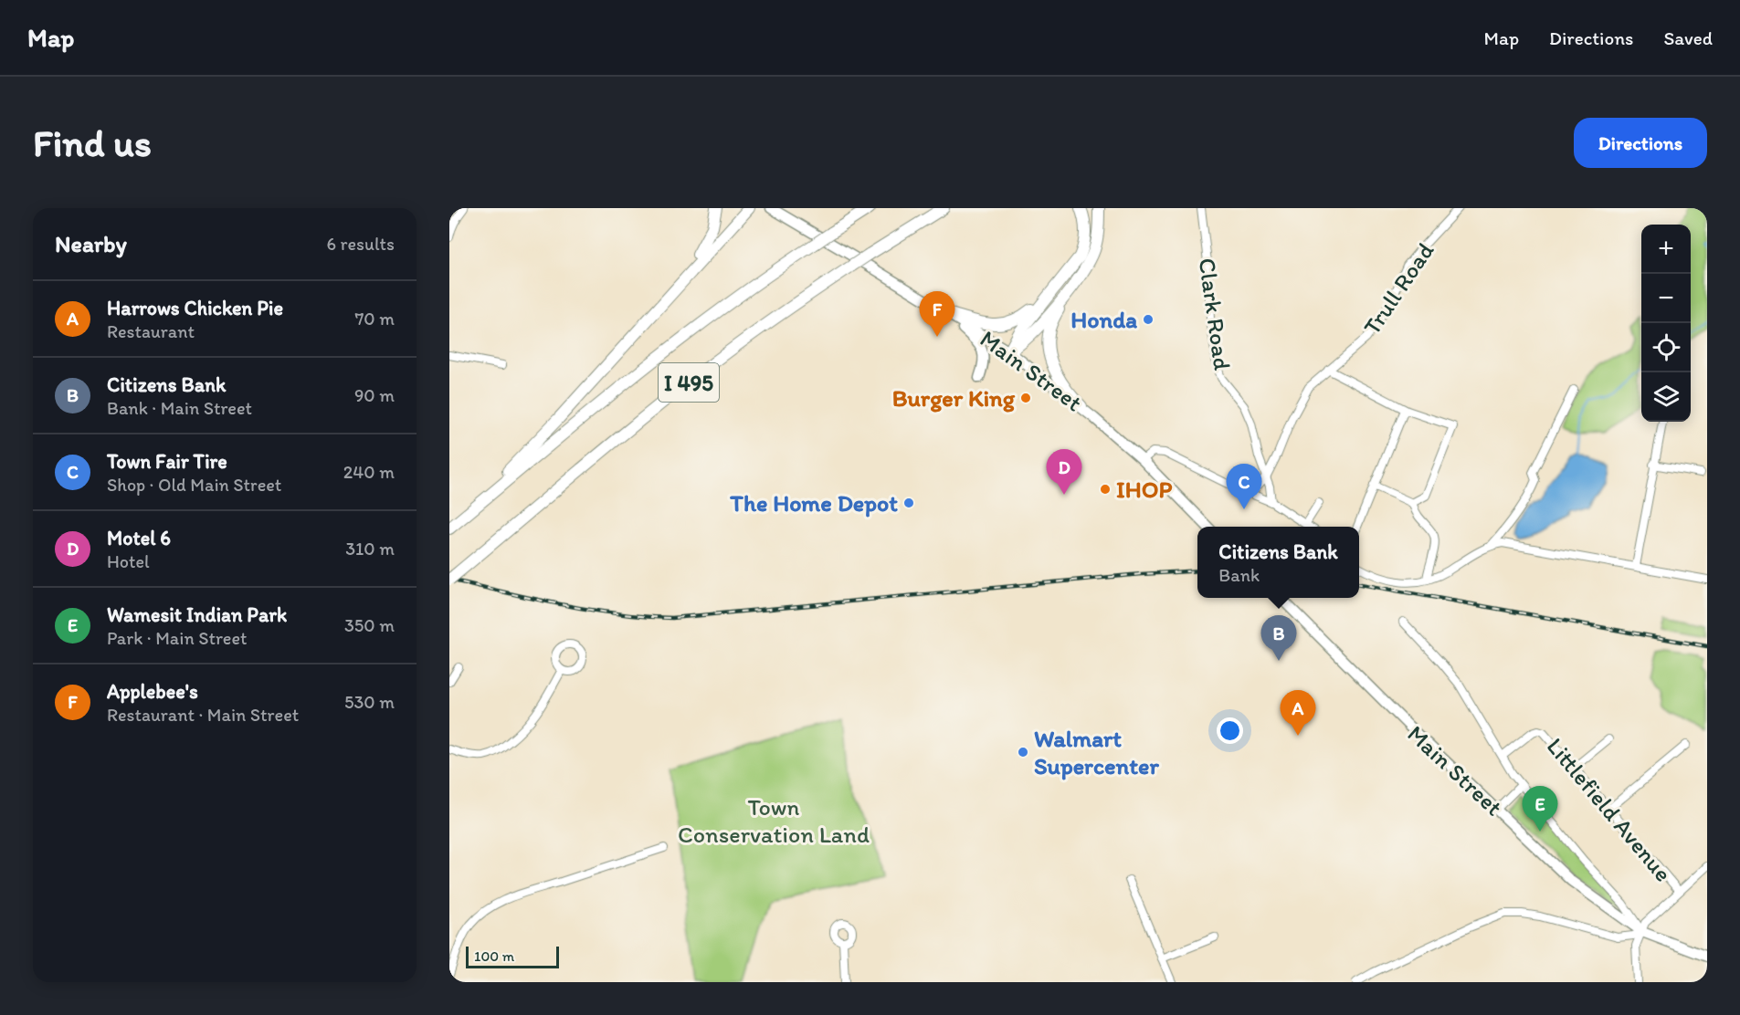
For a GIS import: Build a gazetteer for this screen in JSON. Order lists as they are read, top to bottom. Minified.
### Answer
{"streets":{"highway":["I 495"],"main road":["Main Street"],"street":["Trull Road","Clark Road","Littlefield Avenue"]},"crossings":[["Trull Road","Clark Road"]],"parks":["Town Conservation Land"],"places":["Honda","Burger King","IHOP","The Home Depot","Walmart Supercenter"],"scale_bar":"100 m","page":{"header":"Map","nav":["Map","Directions","Saved"],"buttons":"Directions","title":"Find us","heading":["Nearby","6 results"],"map_buttons":["+","−"],"list":[{"mark":"A","name":"Harrows Chicken Pie","note":"Restaurant","value":"70 m"},{"mark":"B","name":"Citizens Bank","note":"Bank · Main Street","value":"90 m"},{"mark":"C","name":"Town Fair Tire","note":"Shop · Old Main Street","value":"240 m"},{"mark":"D","name":"Motel 6","note":"Hotel","value":"310 m"},{"mark":"E","name":"Wamesit Indian Park","note":"Park · Main Street","value":"350 m"},{"mark":"F","name":"Applebee's","note":"Restaurant · Main Street","value":"530 m"}],"pins":["F","D","C","B","A","E"],"popup":["Citizens Bank","Bank"],"scale":"100 m"}}
